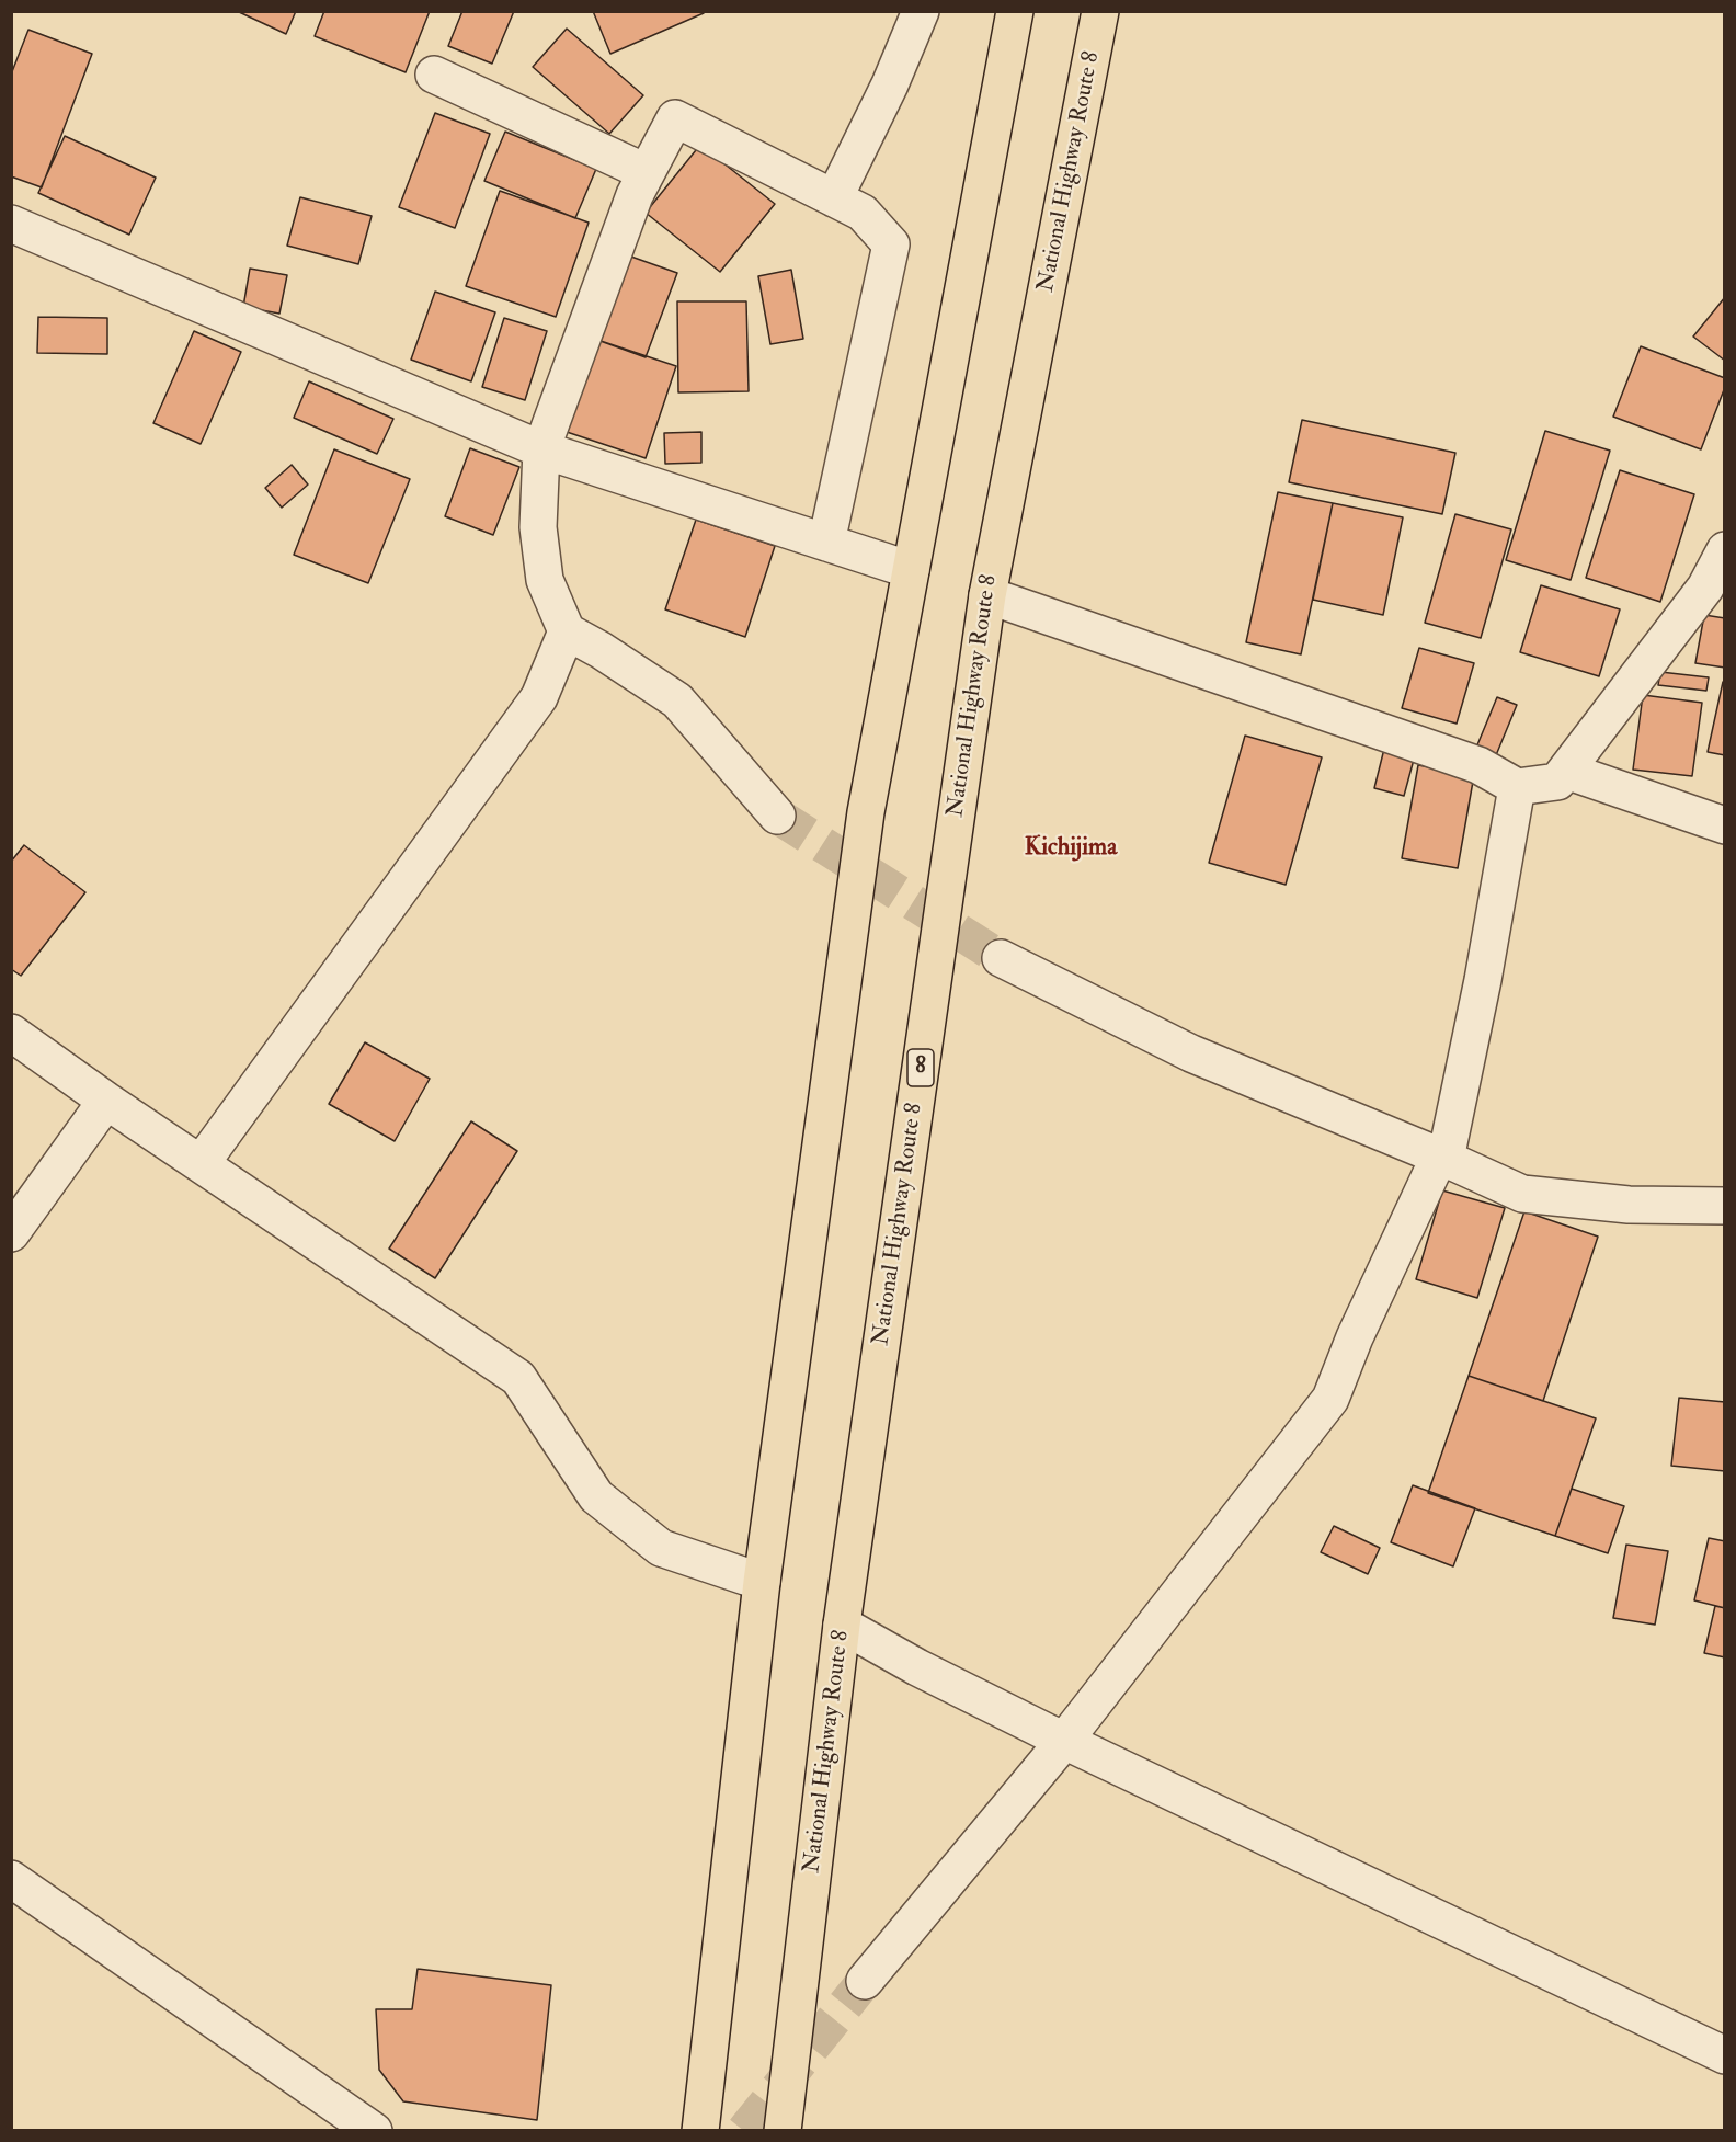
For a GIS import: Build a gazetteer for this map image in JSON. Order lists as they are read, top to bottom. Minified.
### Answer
{"streets":{"highway":["National Highway Route 8","8"]},"districts":["Kichijima"]}
